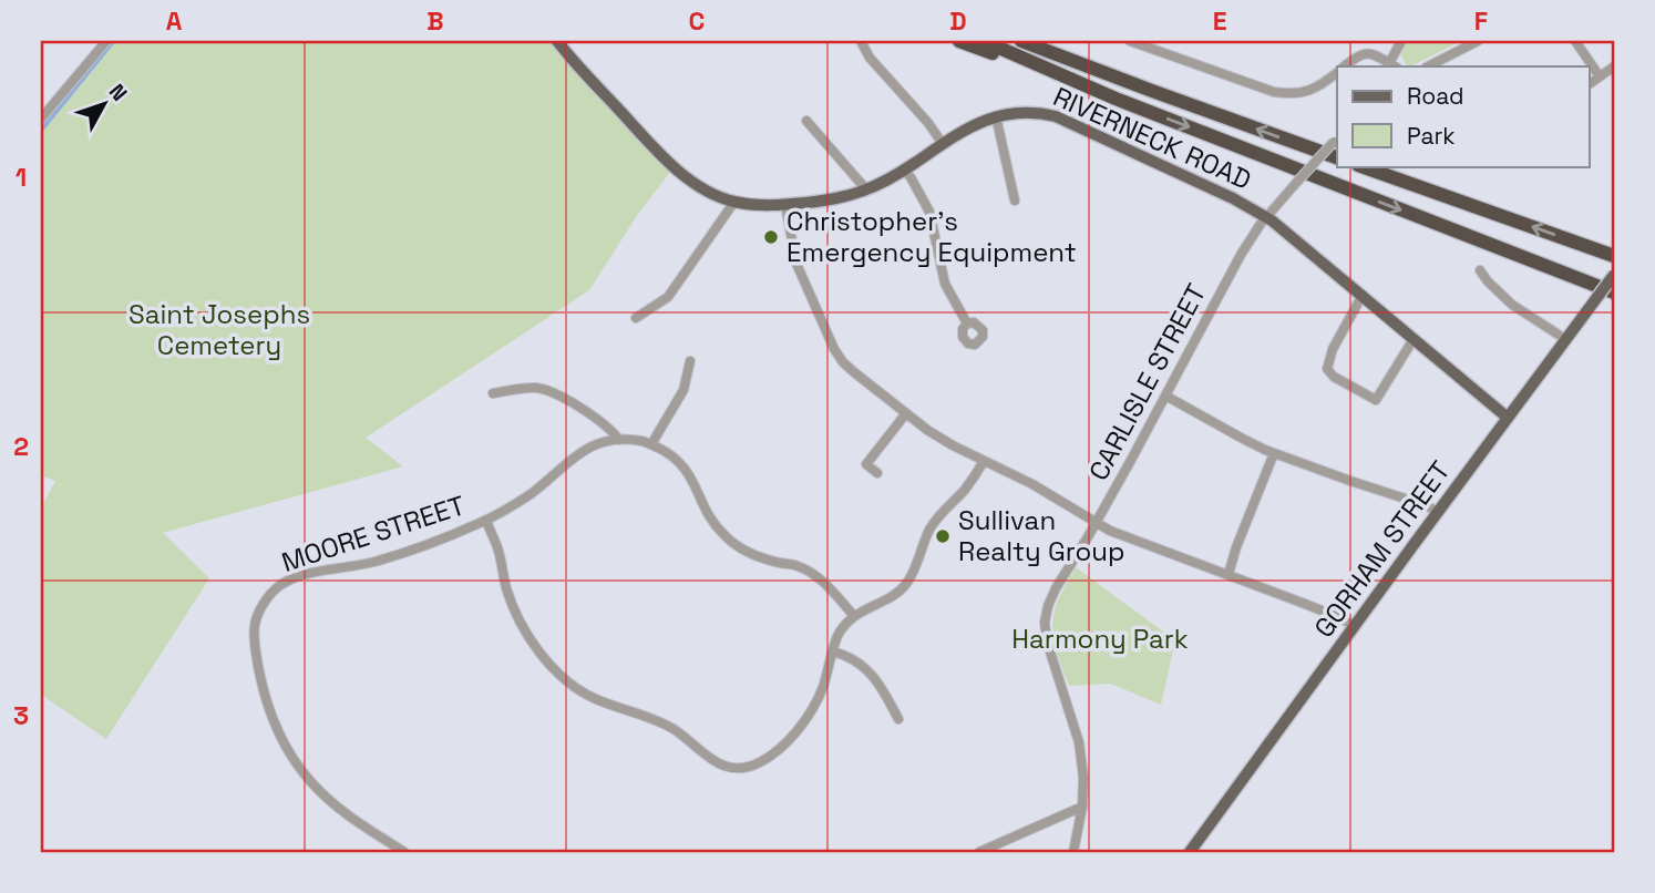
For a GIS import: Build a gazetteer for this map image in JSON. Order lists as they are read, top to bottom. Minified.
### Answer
{"streets":{"main road":["RIVERNECK ROAD","GORHAM STREET"],"street":["CARLISLE STREET","MOORE STREET"]},"crossings":[["RIVERNECK ROAD","CARLISLE STREET"],["RIVERNECK ROAD","GORHAM STREET"]],"parks":["Saint Josephs Cemetery","Harmony Park"],"places":["Christopher's Emergency Equipment","Sullivan Realty Group"],"legend":["Road","Park"],"north":"top right","grid":{"columns":["A","B","C","D","E","F"],"rows":["1","2","3"]}}
